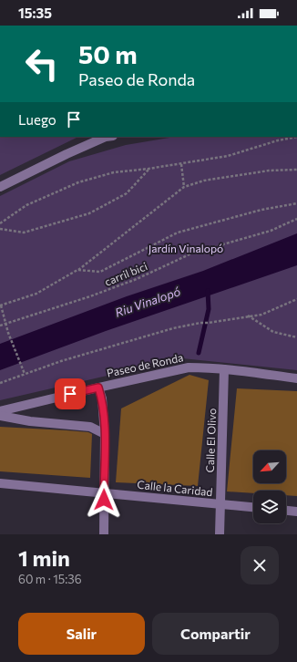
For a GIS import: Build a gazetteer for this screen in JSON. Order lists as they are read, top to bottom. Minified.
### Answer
{"streets":{"street":["Paseo de Ronda","Calle El Olivo","Calle la Caridad"],"path":["carril bici"]},"crossings":[["Paseo de Ronda","Calle El Olivo"],["Calle El Olivo","Calle la Caridad"]],"water":["Riu Vinalopó"],"parks":["Jardín Vinalopó"],"north":"bottom left","page":{"status":"15:35","turn":["50 m","Paseo de Ronda"],"then":"Luego","heading":["1 min","60 m · 15:36"],"buttons":["Salir","Compartir"]}}
